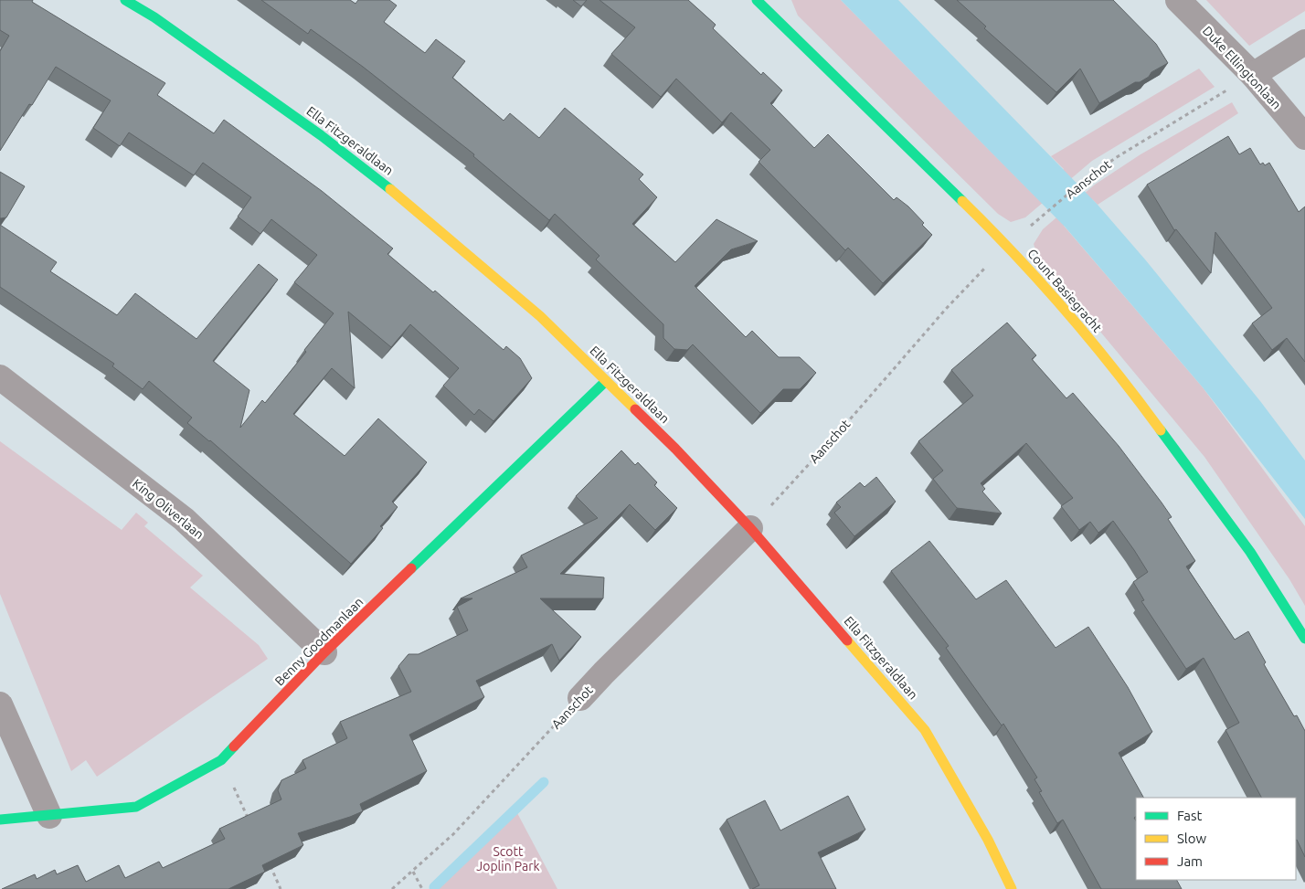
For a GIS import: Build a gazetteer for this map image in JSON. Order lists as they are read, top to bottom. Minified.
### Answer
{"streets":{"street":["Duke Ellingtonlaan","Ella Fitzgeraldlaan","Aanschot","Count Basiegracht","King Oliverlaan","Benny Goodmanlaan"]},"crossings":[["Duke Ellingtonlaan","Aanschot"],["Ella Fitzgeraldlaan","Aanschot"],["Ella Fitzgeraldlaan","Benny Goodmanlaan"],["Aanschot","Count Basiegracht"],["King Oliverlaan","Benny Goodmanlaan"]],"parks":["Scott Joplin Park"],"legend":["Fast","Slow","Jam"]}
